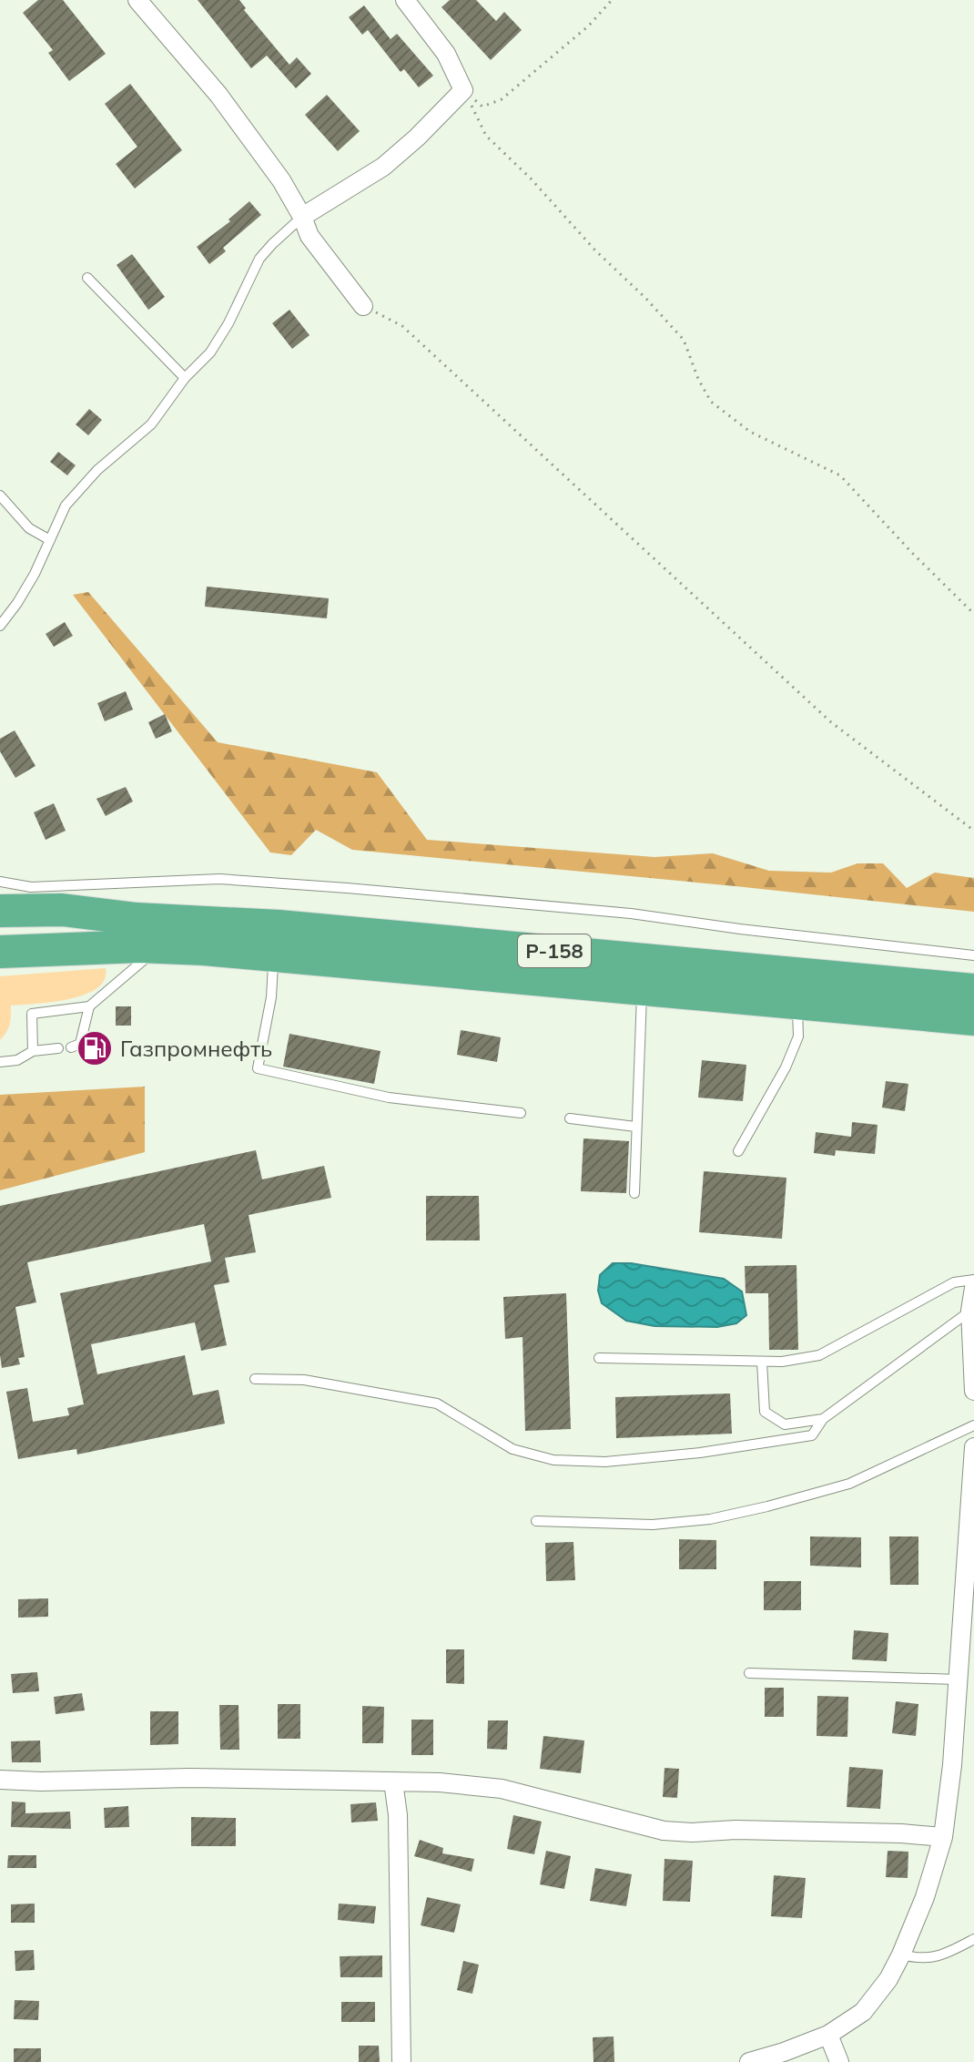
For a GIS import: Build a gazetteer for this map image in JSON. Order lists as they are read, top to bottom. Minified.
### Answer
{"streets":{"highway":["Р-158"]},"places":{"fuel station":["Газпромнефть"]}}
